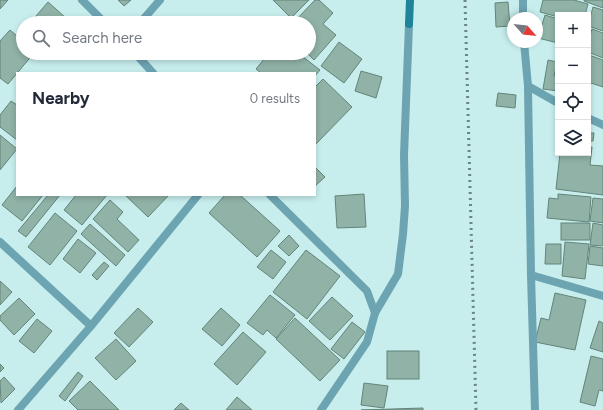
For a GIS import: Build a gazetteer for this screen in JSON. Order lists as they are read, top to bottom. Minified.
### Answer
{"north":"bottom right","page":{"map_buttons":["+","−"],"search":"Search here","heading":["Nearby","0 results"]}}
